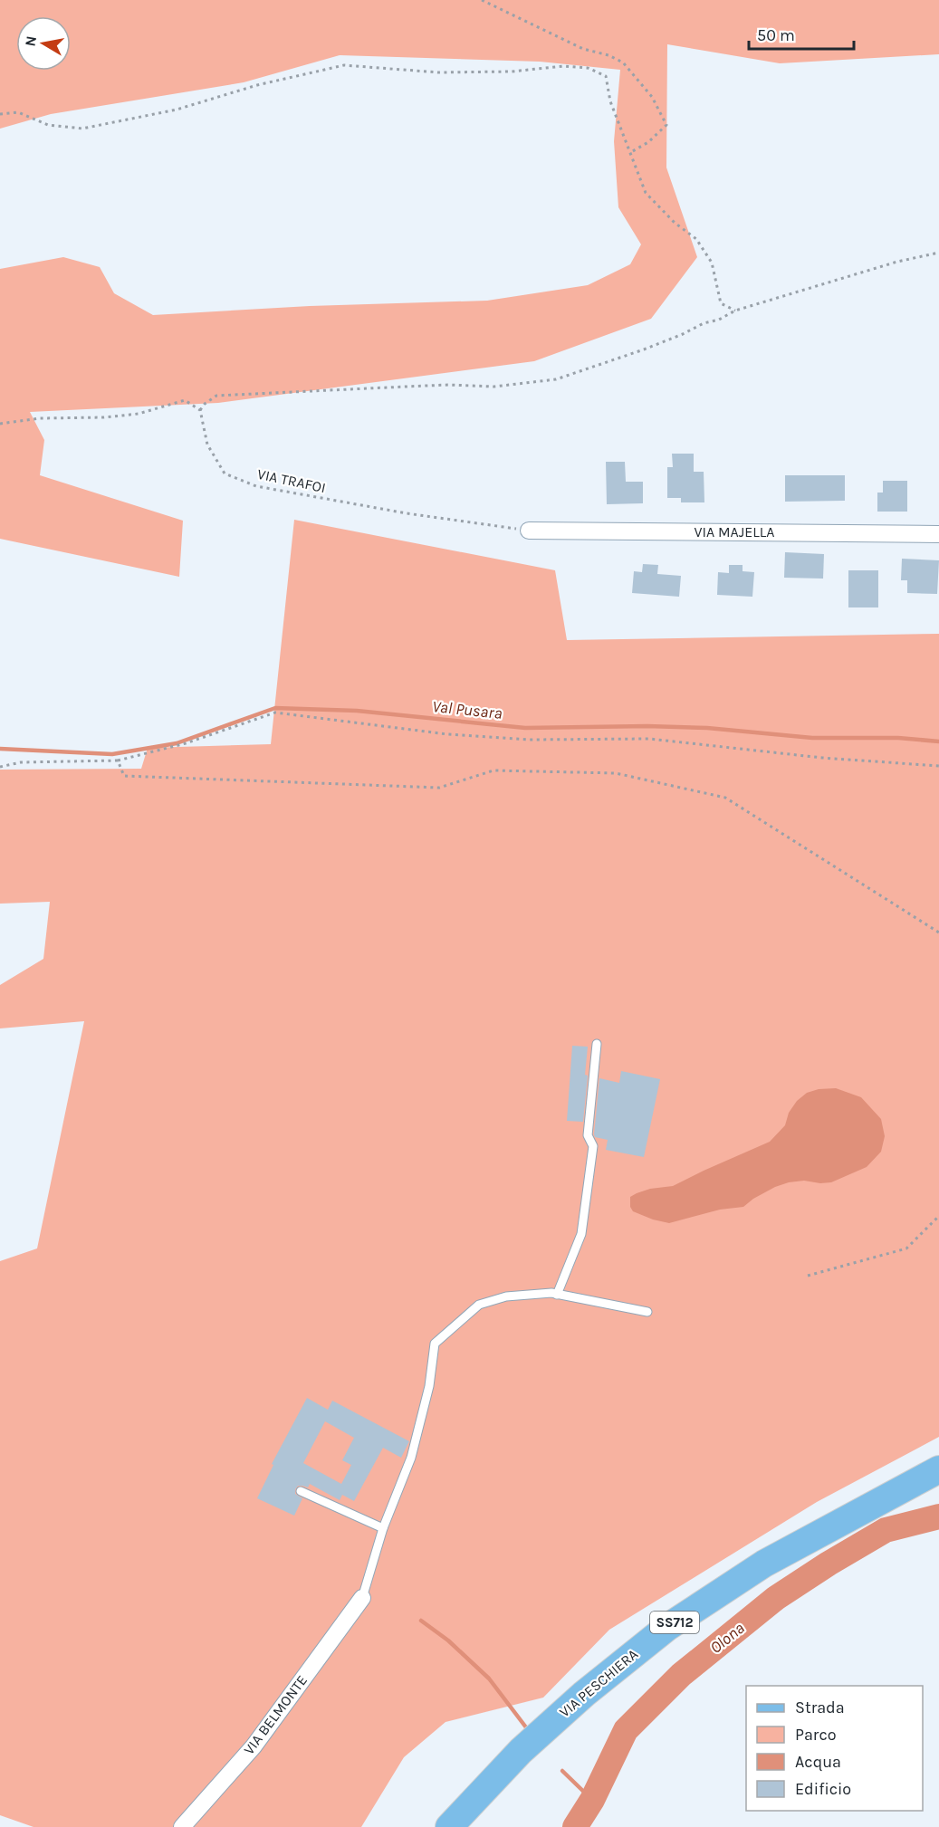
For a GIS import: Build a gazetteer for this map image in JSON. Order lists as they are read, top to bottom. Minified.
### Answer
{"streets":{"main road":["SS712","VIA PESCHIERA"],"street":["VIA MAJELLA","VIA BELMONTE"],"path":["VIA TRAFOI"]},"crossings":[["VIA TRAFOI","VIA MAJELLA"]],"water":["Val Pusara","Olona"],"legend":["Strada","Parco","Acqua","Edificio"],"scale_bar":"50 m","north":"left"}
